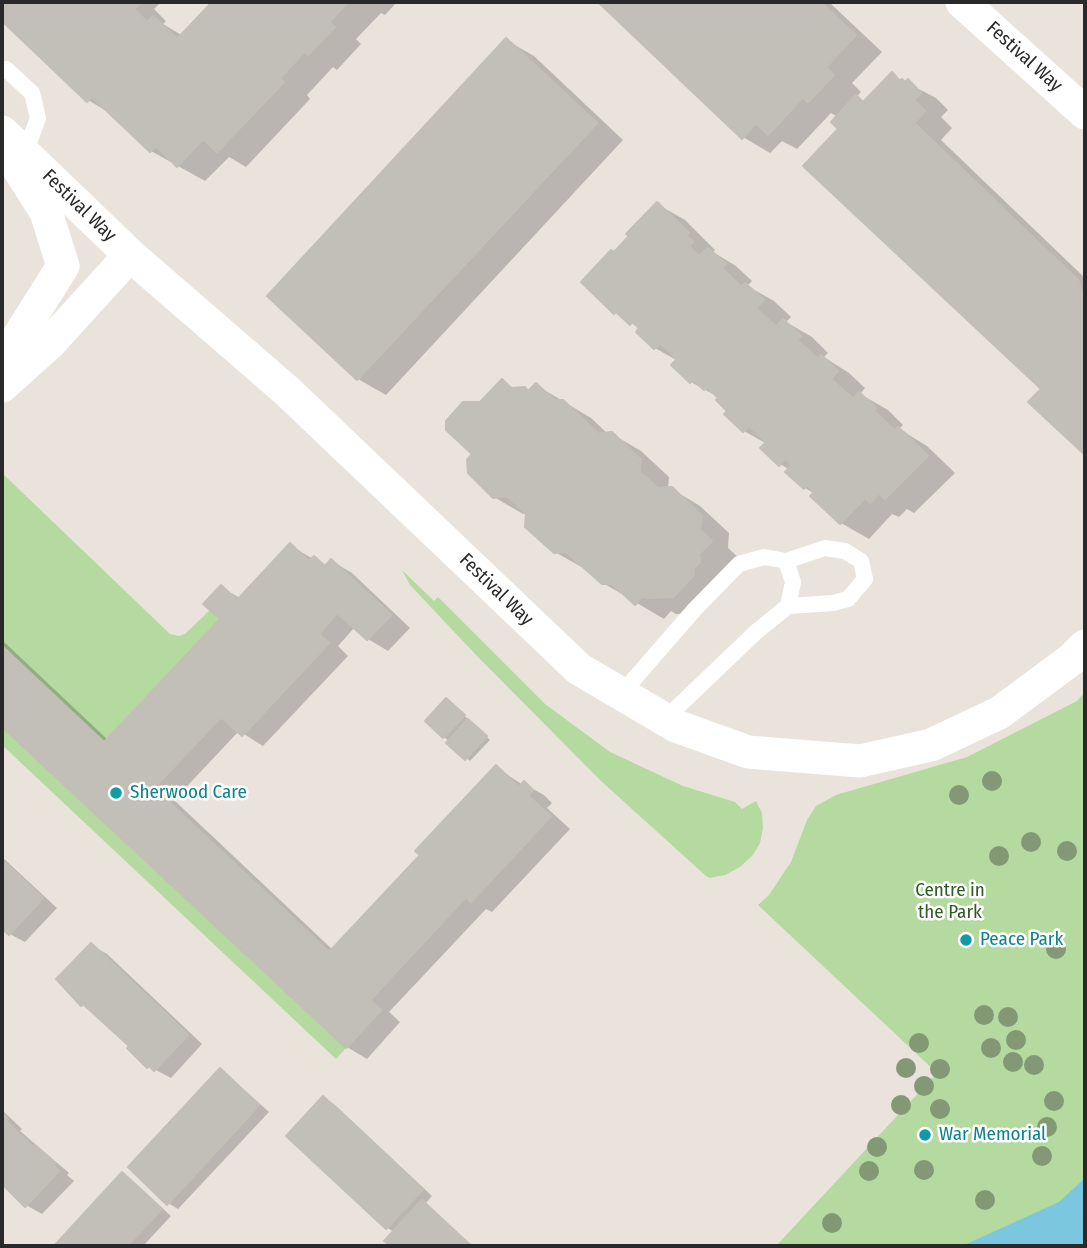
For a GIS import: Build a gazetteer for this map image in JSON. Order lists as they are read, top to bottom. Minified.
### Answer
{"streets":{"street":["Festival Way"]},"parks":["Centre in the Park"],"places":["Sherwood Care","Peace Park","War Memorial"]}
